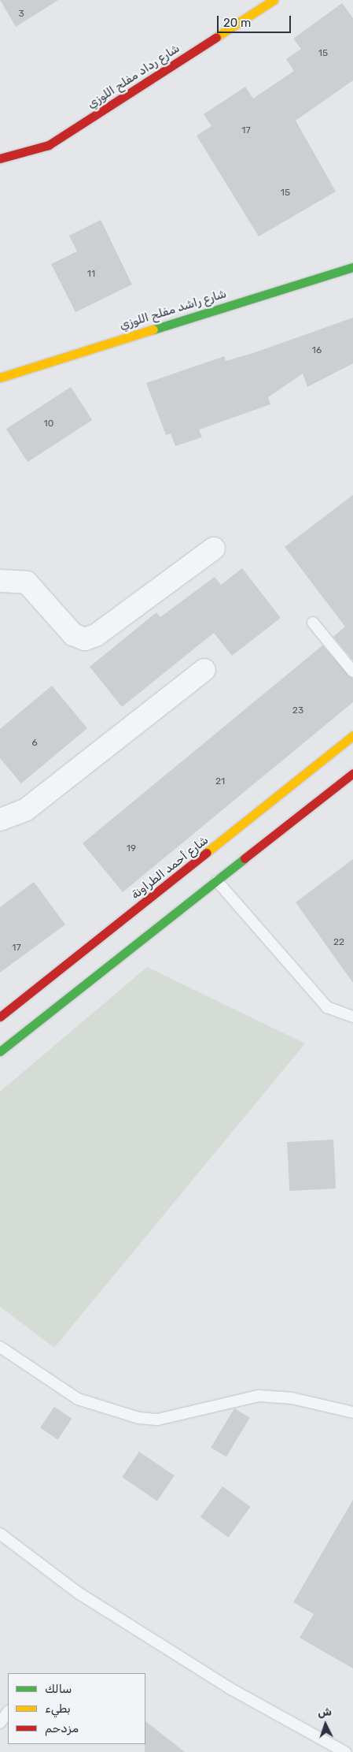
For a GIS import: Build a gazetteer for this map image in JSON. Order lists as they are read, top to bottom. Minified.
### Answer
{"streets":{"street":["شارع رداد مفلح اللوزي","شارع راشد مفلح اللوزي","شارع أحمد الطراونة"]},"house_numbers":["3","15","17","15","11","16","10","23","6","21","19","22","17"],"legend":["سالك","بطيء","مزدحم"],"scale_bar":"20 m","north":"top"}
